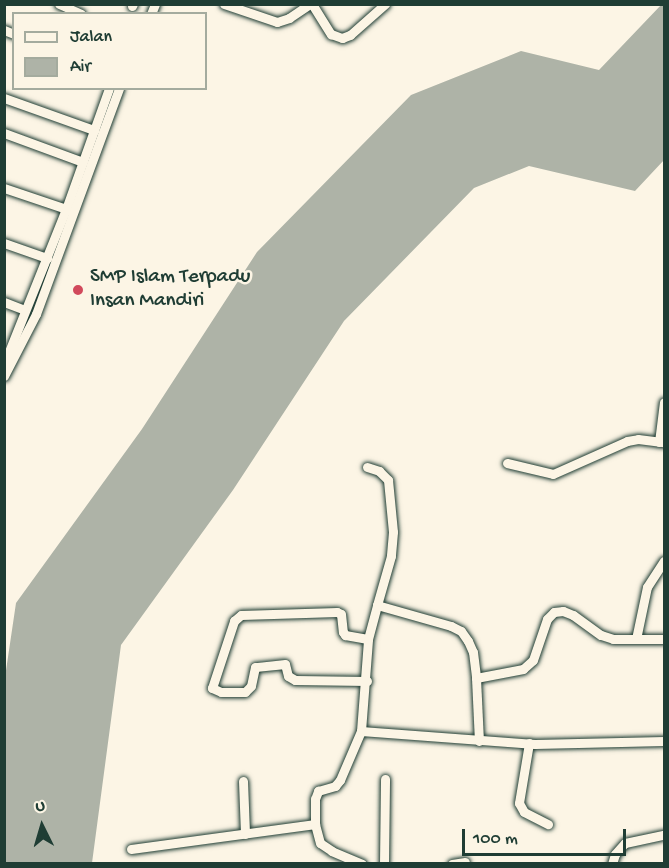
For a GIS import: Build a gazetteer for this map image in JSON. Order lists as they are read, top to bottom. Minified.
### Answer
{"places":["SMP Islam Terpadu Insan Mandiri"],"legend":["Jalan","Air"],"scale_bar":"100 m","north":"top"}
